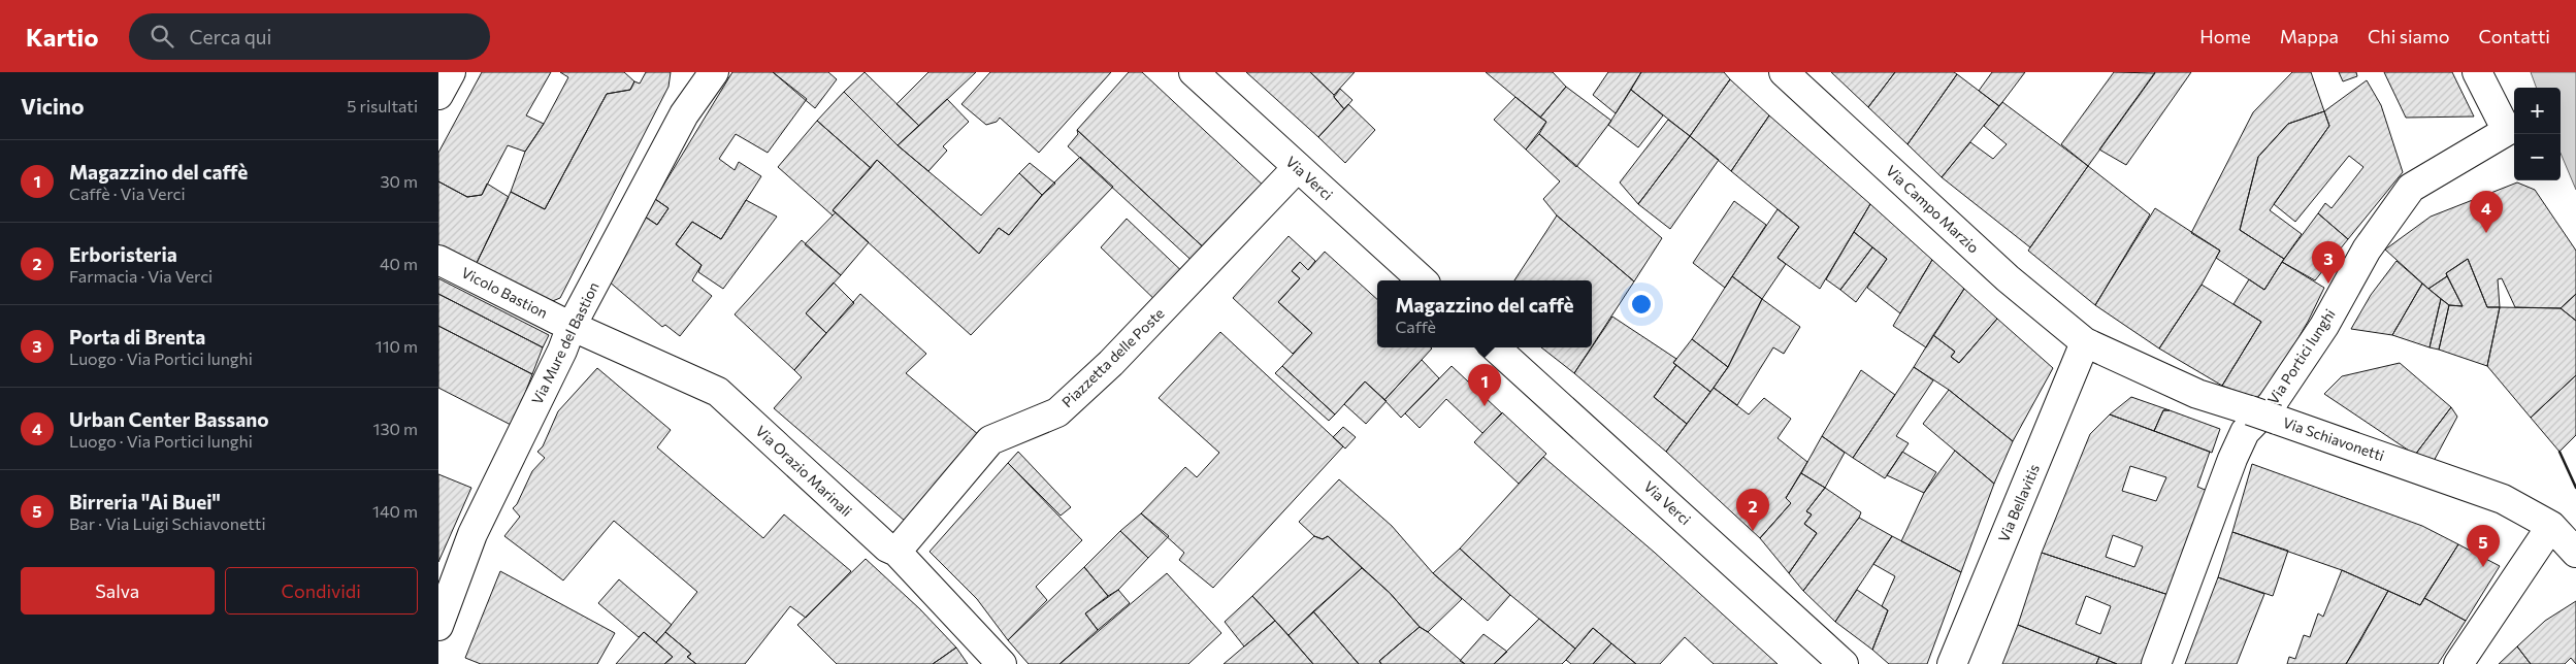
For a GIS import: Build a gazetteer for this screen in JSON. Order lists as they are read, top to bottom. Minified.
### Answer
{"streets":{"street":["Via Verci","Via Campo Marzio","Vicolo Bastion","Via Mure del Bastion","Via Portici lunghi","Piazzetta delle Poste","Via Schiavonetti","Via Orazio Marinali","Via Bellavitis"]},"crossings":[["Via Verci","Piazzetta delle Poste"],["Via Campo Marzio","Via Schiavonetti"],["Via Campo Marzio","Via Bellavitis"],["Vicolo Bastion","Via Mure del Bastion"],["Vicolo Bastion","Via Orazio Marinali"],["Via Mure del Bastion","Via Orazio Marinali"],["Piazzetta delle Poste","Via Orazio Marinali"],["Via Schiavonetti","Via Bellavitis"]],"page":{"header":"Kartio","search":"Cerca qui","nav":["Home","Mappa","Chi siamo","Contatti"],"heading":["Vicino","5 risultati"],"map_buttons":["+","−"],"list":[{"mark":"1","name":"Magazzino del caffè","note":"Caffè · Via Verci","value":"30 m"},{"mark":"2","name":"Erboristeria","note":"Farmacia · Via Verci","value":"40 m"},{"mark":"3","name":"Porta di Brenta","note":"Luogo · Via Portici lunghi","value":"110 m"},{"mark":"4","name":"Urban Center Bassano","note":"Luogo · Via Portici lunghi","value":"130 m"},{"mark":"5","name":"Birreria \"Ai Buei\"","note":"Bar · Via Luigi Schiavonetti","value":"140 m"}],"pins":["4","3","1","2","5"],"popup":["Magazzino del caffè","Caffè"],"buttons":["Salva","Condividi"]}}
